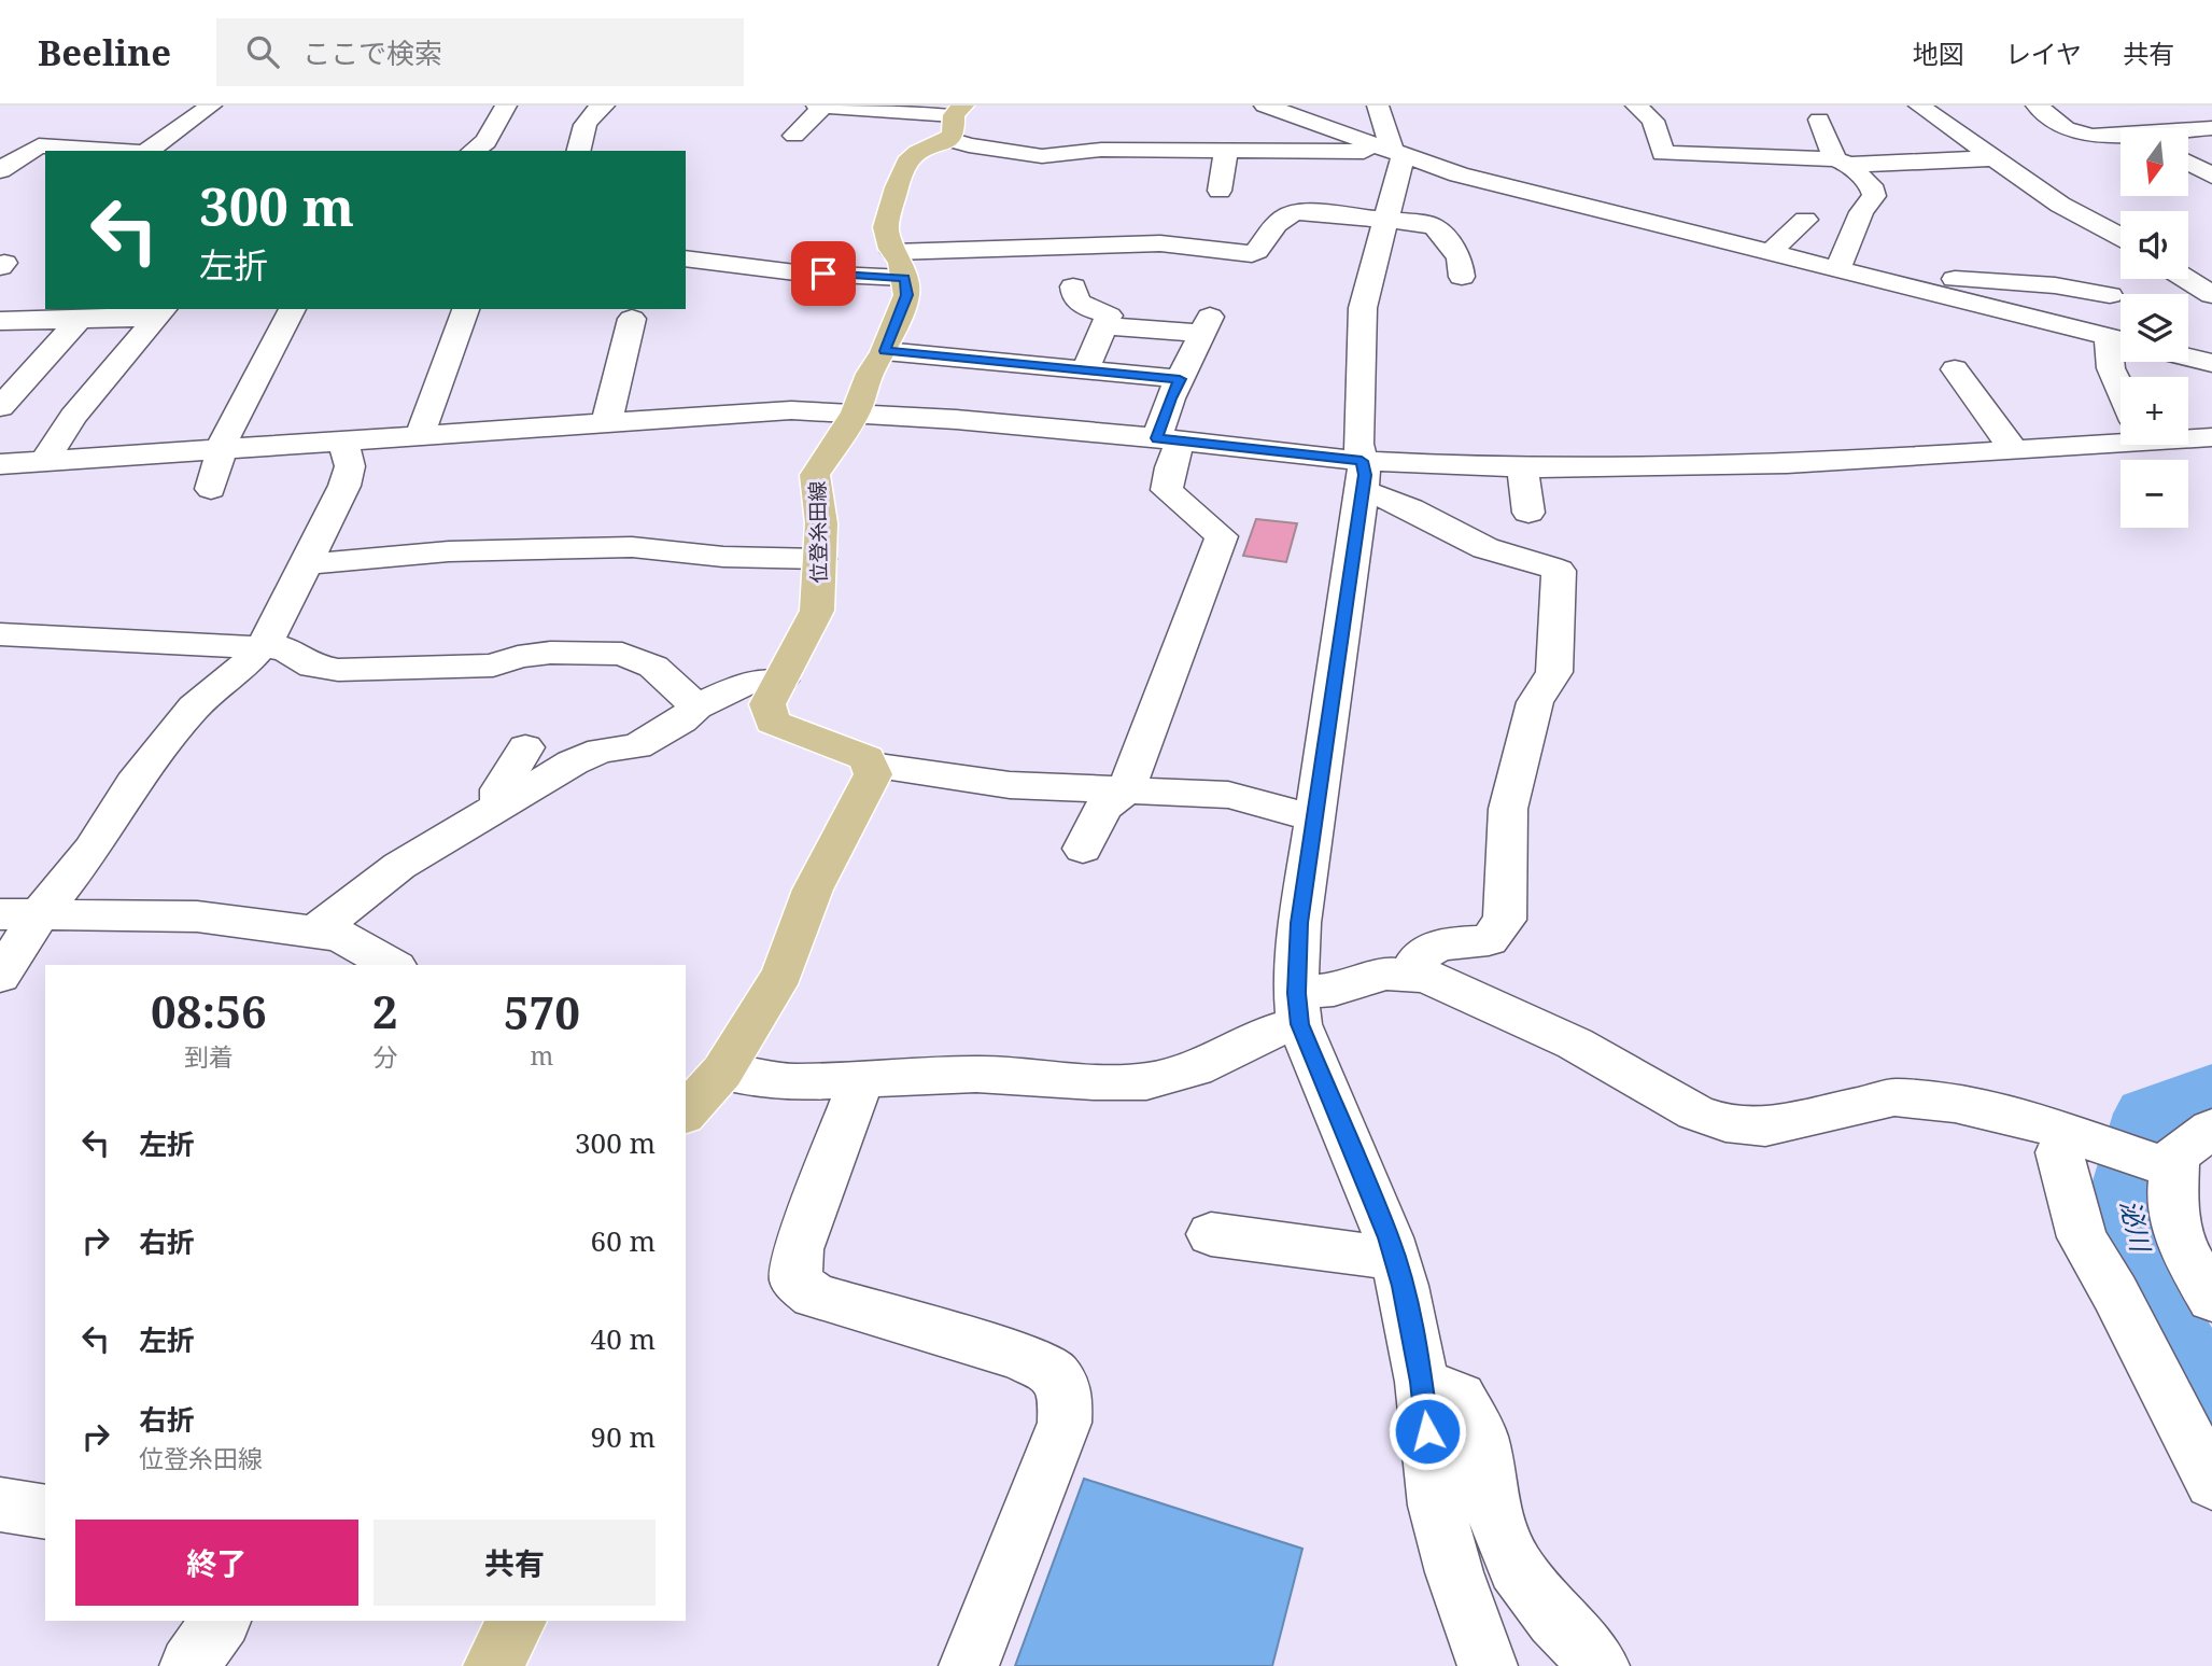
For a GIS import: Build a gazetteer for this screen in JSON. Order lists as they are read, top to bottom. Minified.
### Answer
{"streets":{"main road":["位登糸田線"]},"water":["泌川"],"north":"bottom","page":{"header":"Beeline","search":"ここで検索","nav":["地図","レイヤ","共有"],"map_buttons":["+","−"],"turn":["300 m","左折"],"eta":["08:56","到着","2","分","570","m"],"list":[{"name":"左折","value":"300 m"},{"name":"右折","value":"60 m"},{"name":"左折","value":"40 m"},{"name":"右折","note":"位登糸田線","value":"90 m"}],"buttons":["終了","共有"]}}
